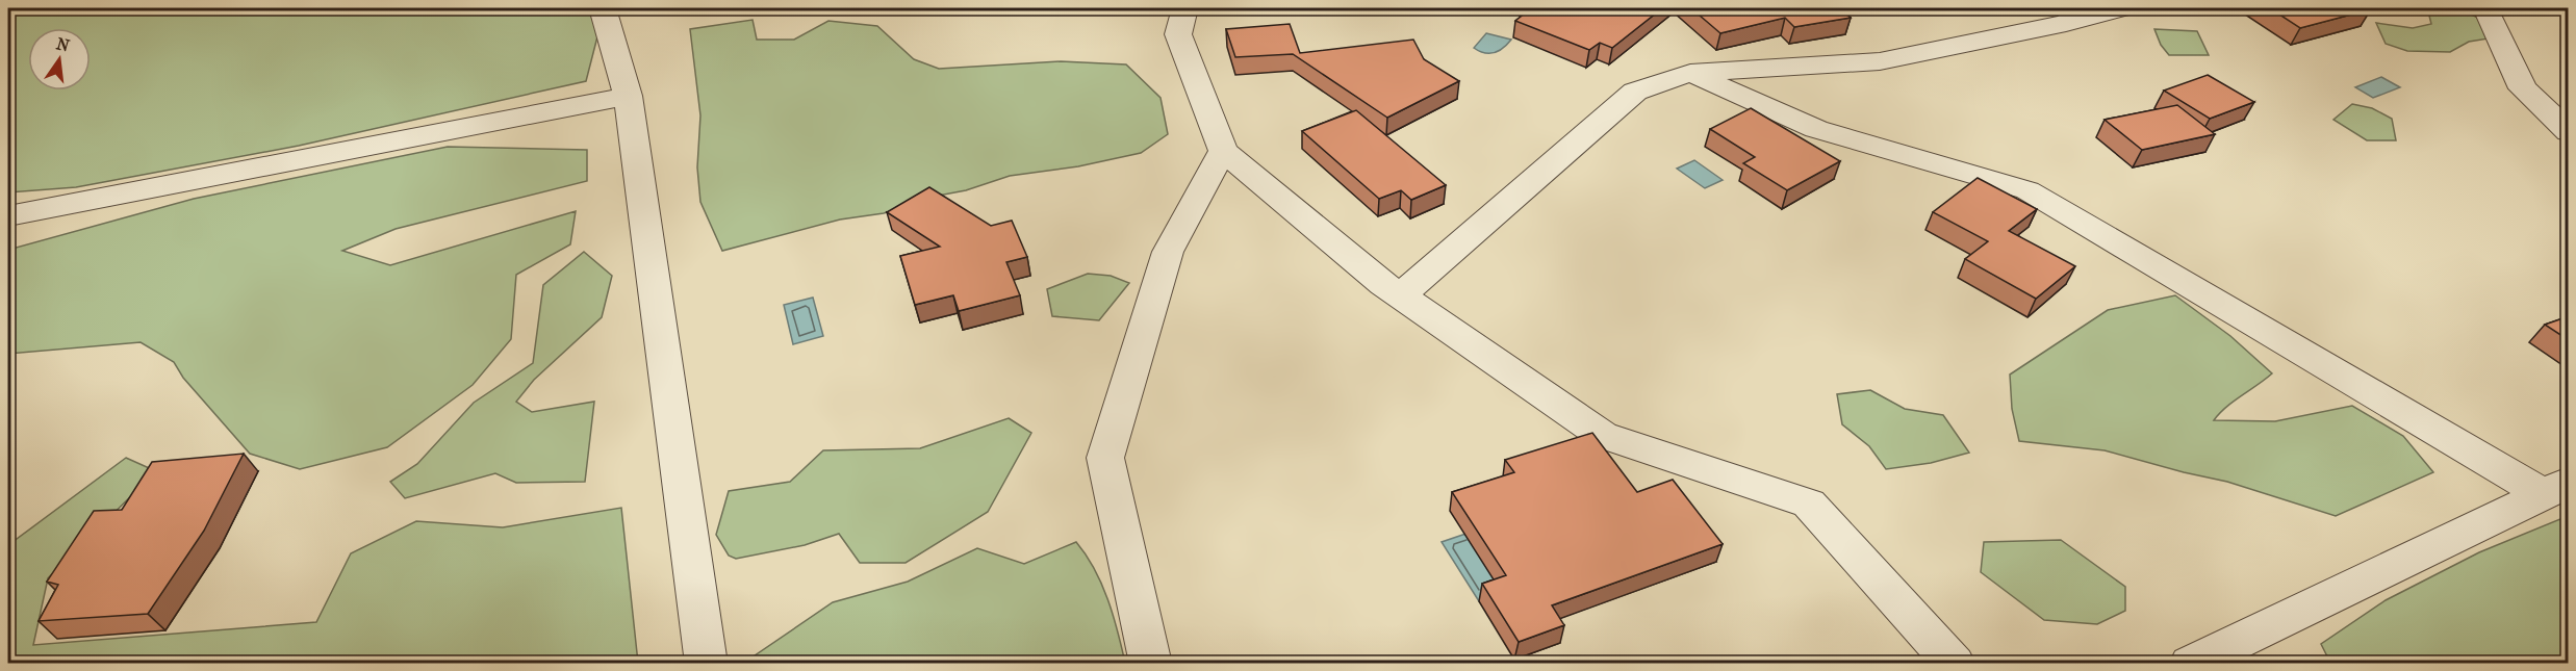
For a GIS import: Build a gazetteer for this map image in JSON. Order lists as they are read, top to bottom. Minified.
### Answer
{"north":"top"}
